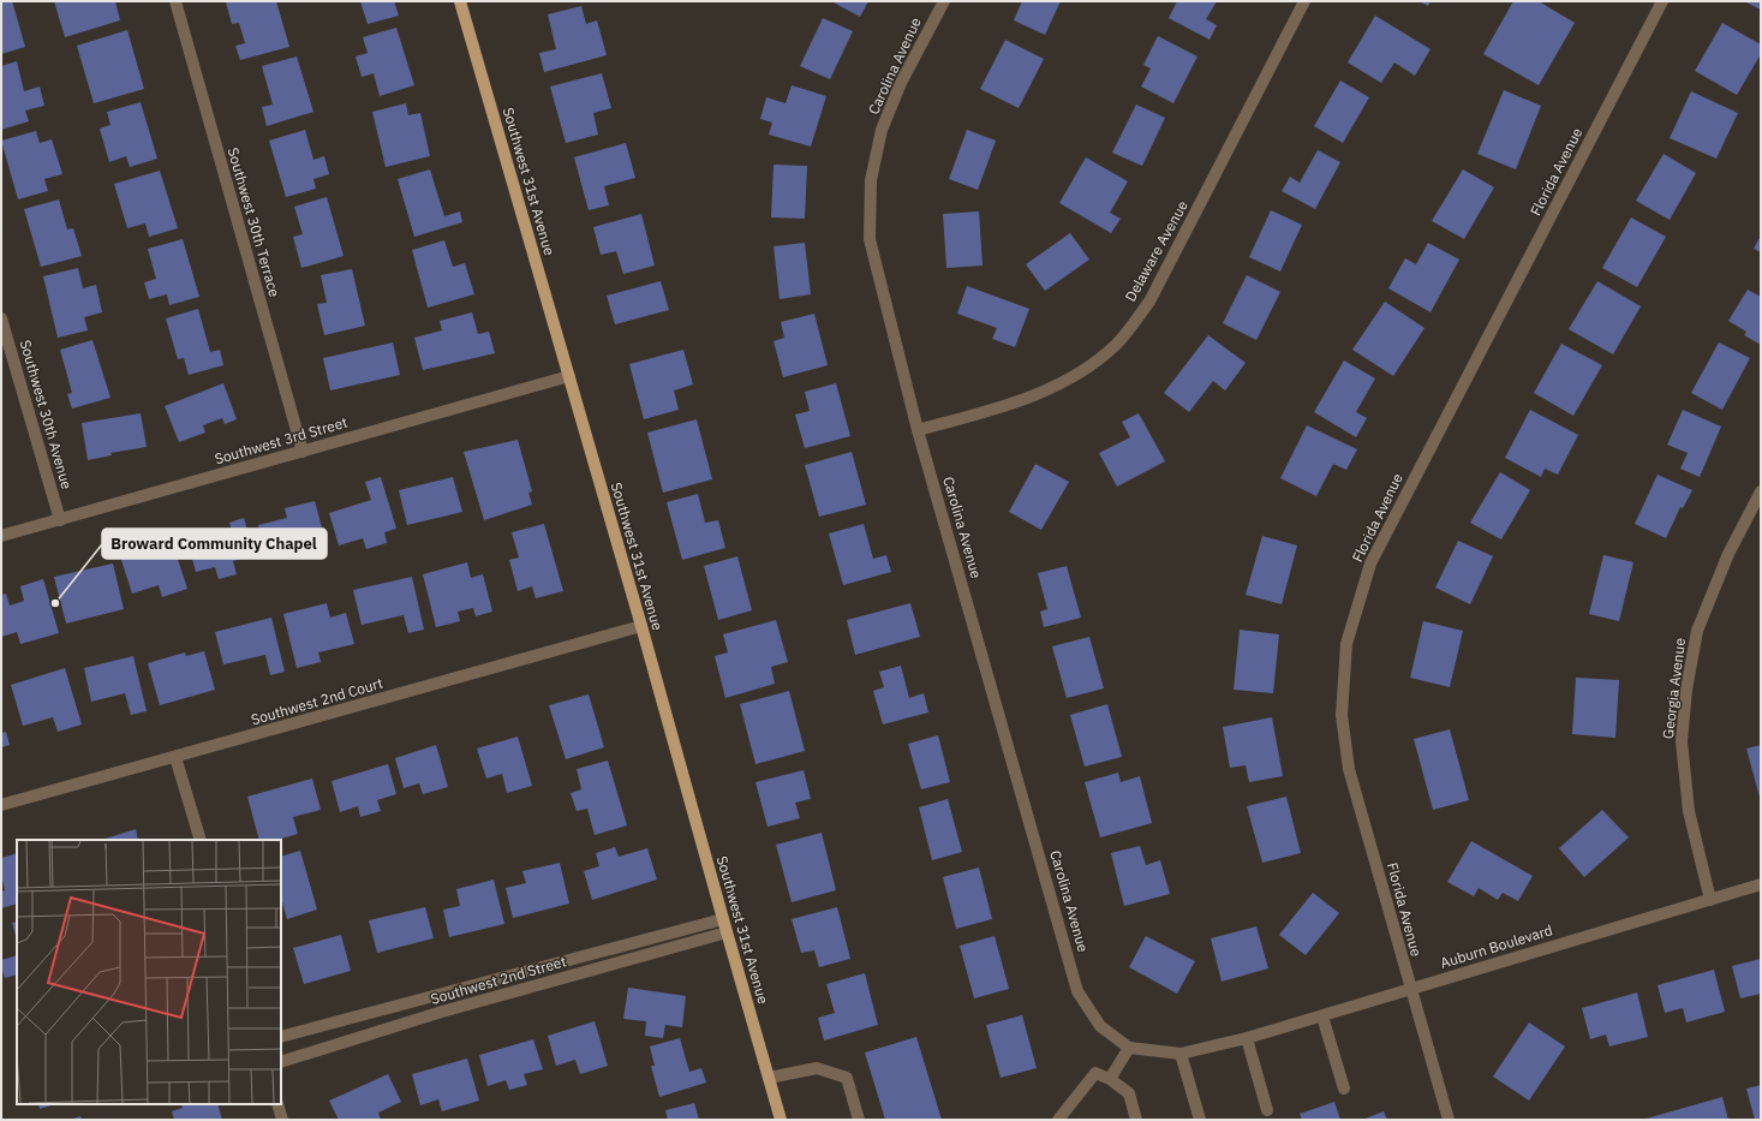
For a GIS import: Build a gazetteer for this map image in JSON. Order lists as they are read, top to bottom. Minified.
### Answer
{"streets":{"main road":["Southwest 31st Avenue"],"street":["Carolina Avenue","Florida Avenue","Southwest 30th Terrace","Delaware Avenue","Southwest 30th Avenue","Southwest 3rd Street","Georgia Avenue","Southwest 2nd Court","Auburn Boulevard","Southwest 2nd Street"]},"crossings":[["Carolina Avenue","Delaware Avenue"],["Carolina Avenue","Auburn Boulevard"],["Florida Avenue","Auburn Boulevard"],["Southwest 31st Avenue","Southwest 3rd Street"],["Southwest 31st Avenue","Southwest 2nd Court"],["Southwest 31st Avenue","Southwest 2nd Street"],["Southwest 30th Terrace","Southwest 3rd Street"],["Southwest 30th Avenue","Southwest 3rd Street"],["Georgia Avenue","Auburn Boulevard"]],"places":["Broward Community Chapel"]}
